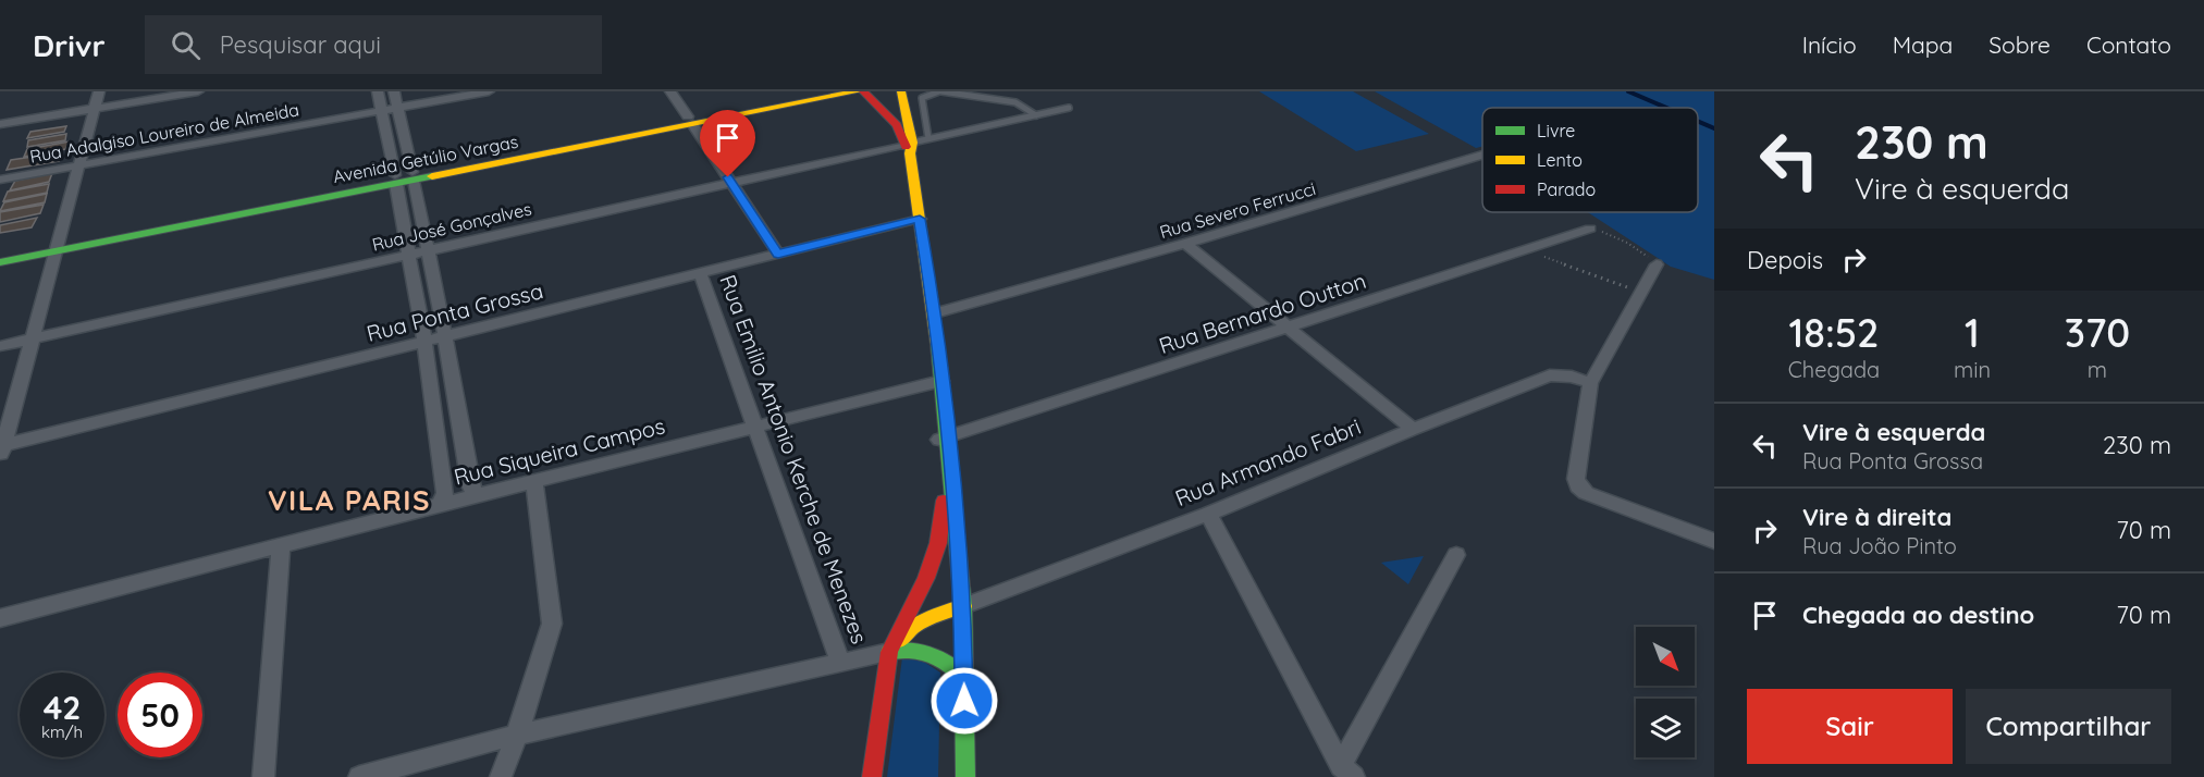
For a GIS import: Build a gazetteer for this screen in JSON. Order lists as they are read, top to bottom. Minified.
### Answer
{"streets":{"main road":["Avenida Getúlio Vargas"],"street":["Rua Adalgiso Loureiro de Almeida","Rua Severo Ferrucci","Rua José Gonçalves","Rua Ponta Grossa","Rua Bernardo Outton","Rua Siqueira Campos","Rua Emilio Antonio Kerche de Menezes","Rua Armando Fabri"]},"crossings":[["Rua Ponta Grossa","Rua Emilio Antonio Kerche de Menezes"],["Rua Siqueira Campos","Rua Emilio Antonio Kerche de Menezes"]],"districts":["VILA PARIS"],"legend":["Livre","Lento","Parado"],"north":"bottom right","page":{"header":"Drivr","search":"Pesquisar aqui","nav":["Início","Mapa","Sobre","Contato"],"turn":["230 m","Vire à esquerda"],"then":"Depois","eta":["18:52","Chegada","1","min","370","m"],"list":[{"name":"Vire à esquerda","note":"Rua Ponta Grossa","value":"230 m"},{"name":"Vire à direita","note":"Rua João Pinto","value":"70 m"},{"name":"Chegada ao destino","value":"70 m"}],"speed":"42 km/h","limit":"50","buttons":["Sair","Compartilhar"]}}
